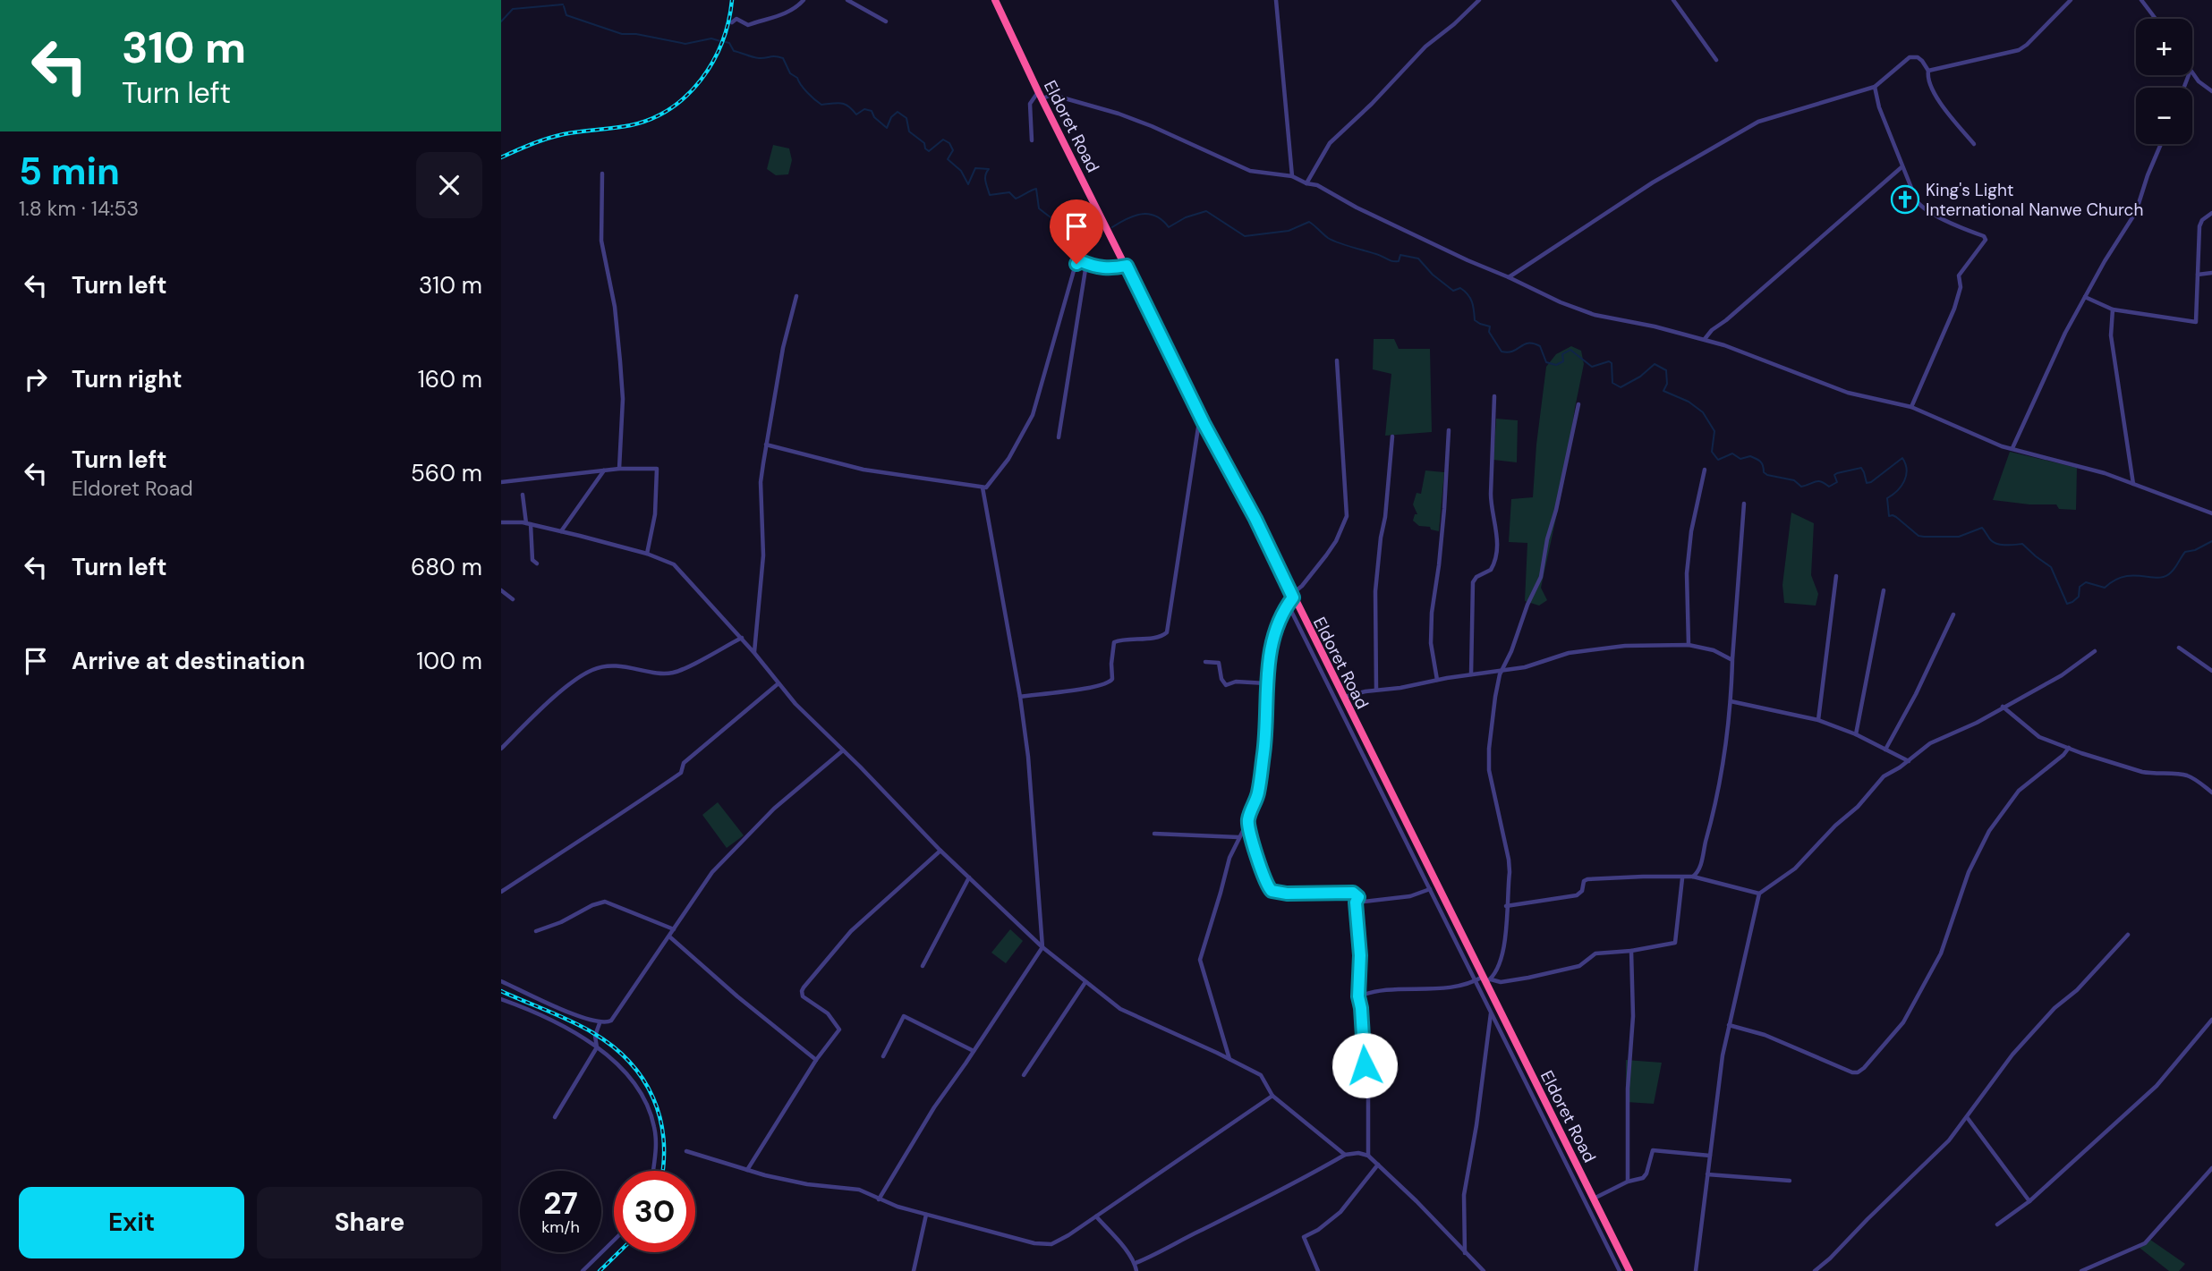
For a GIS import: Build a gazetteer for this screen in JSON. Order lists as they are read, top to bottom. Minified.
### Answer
{"streets":{"highway":["Eldoret Road"]},"places":{"church":["King's Light International Nanwe Church"]},"page":{"turn":["310 m","Turn left"],"map_buttons":["+","−"],"heading":["5 min","1.8 km · 14:53"],"list":[{"name":"Turn left","value":"310 m"},{"name":"Turn right","value":"160 m"},{"name":"Turn left","note":"Eldoret Road","value":"560 m"},{"name":"Turn left","value":"680 m"},{"name":"Arrive at destination","value":"100 m"}],"speed":"27 km/h","limit":"30","buttons":["Exit","Share"]}}
